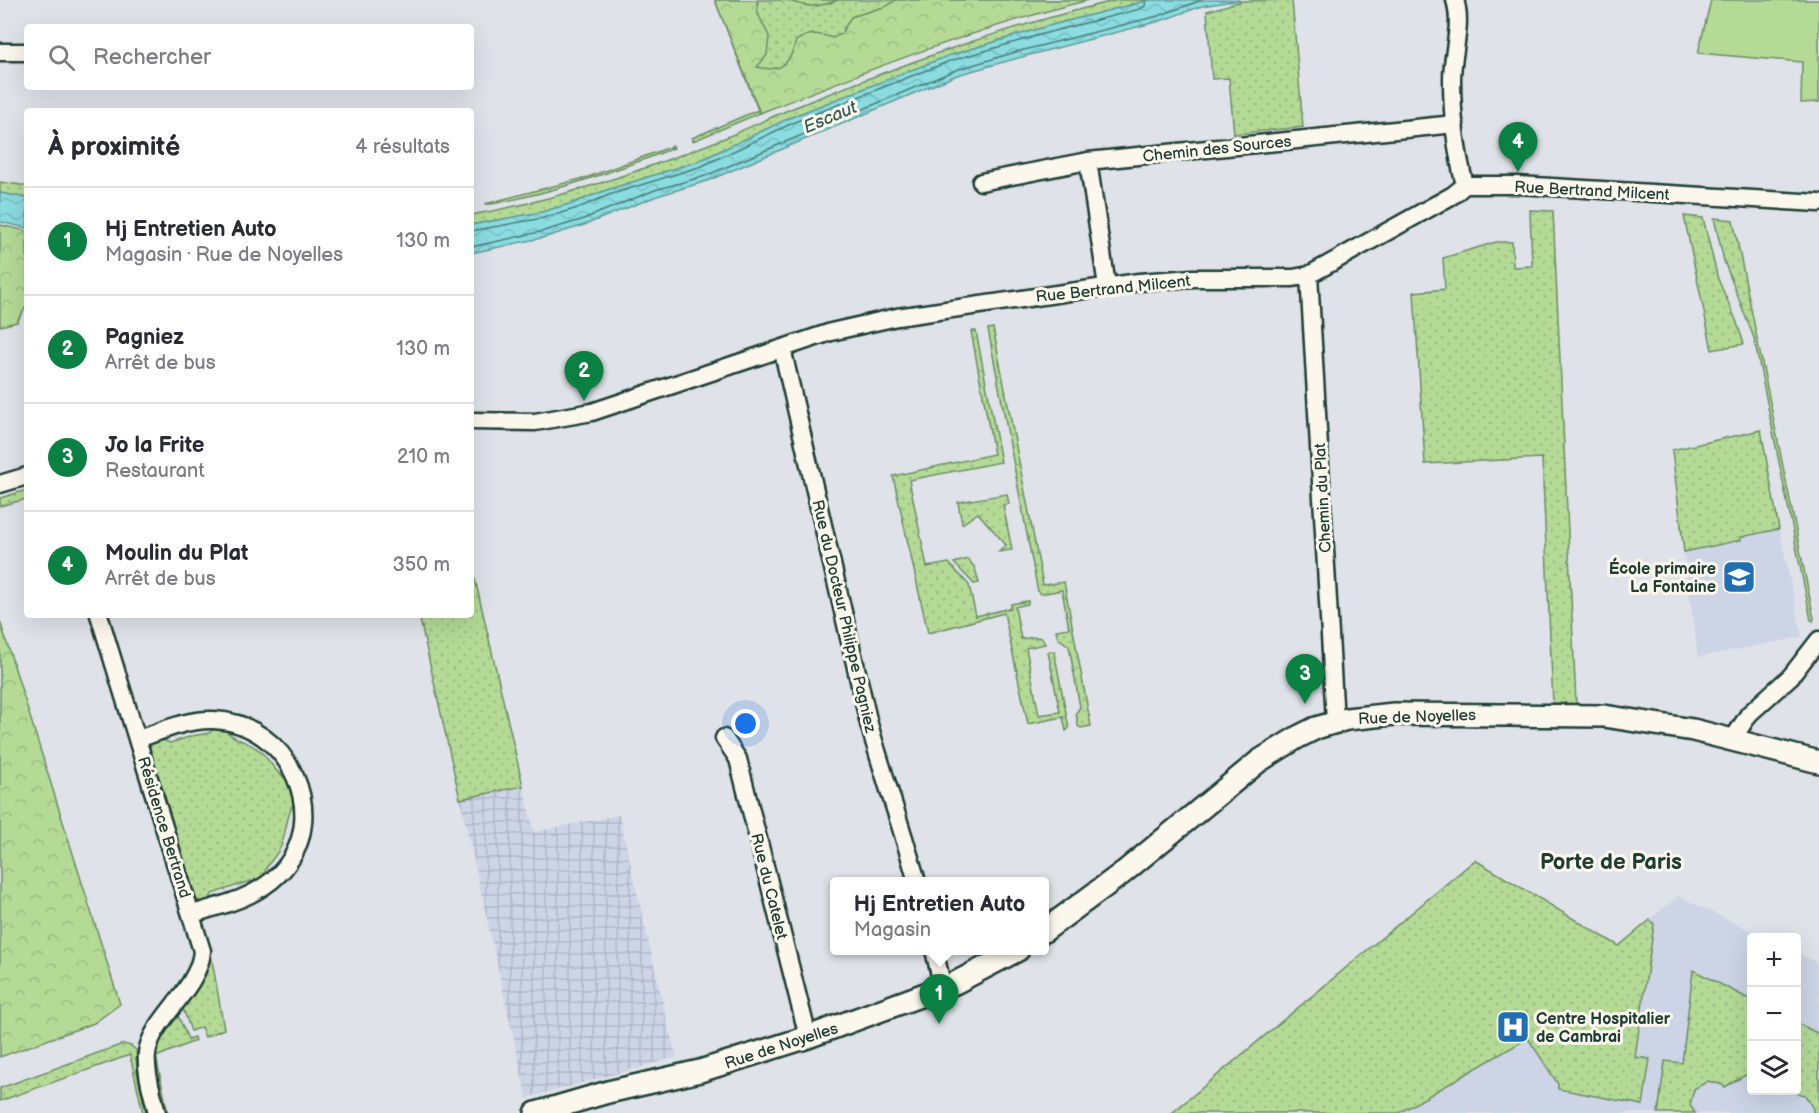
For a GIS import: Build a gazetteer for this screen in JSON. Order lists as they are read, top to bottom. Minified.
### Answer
{"streets":{"street":["Chemin des Sources","Rue Bertrand Milcent","Chemin du Plat","Rue du Docteur Philippe Pagniez","Rue de Noyelles","Résidence Bertrand","Rue du Catelet"]},"crossings":[["Rue Bertrand Milcent","Chemin du Plat"],["Rue Bertrand Milcent","Rue du Docteur Philippe Pagniez"],["Chemin du Plat","Rue de Noyelles"],["Rue de Noyelles","Rue du Catelet"]],"districts":["Porte de Paris"],"water":["Escaut"],"places":{"school or university":["École primaire La Fontaine"],"hospital":["Centre Hospitalier de Cambrai"]},"page":{"search":"Rechercher","heading":["À proximité","4 résultats"],"pins":["4","2","3","1"],"list":[{"mark":"1","name":"Hj Entretien Auto","note":"Magasin · Rue de Noyelles","value":"130 m"},{"mark":"2","name":"Pagniez","note":"Arrêt de bus","value":"130 m"},{"mark":"3","name":"Jo la Frite","note":"Restaurant","value":"210 m"},{"mark":"4","name":"Moulin du Plat","note":"Arrêt de bus","value":"350 m"}],"popup":["Hj Entretien Auto","Magasin"],"map_buttons":["+","−"]}}
